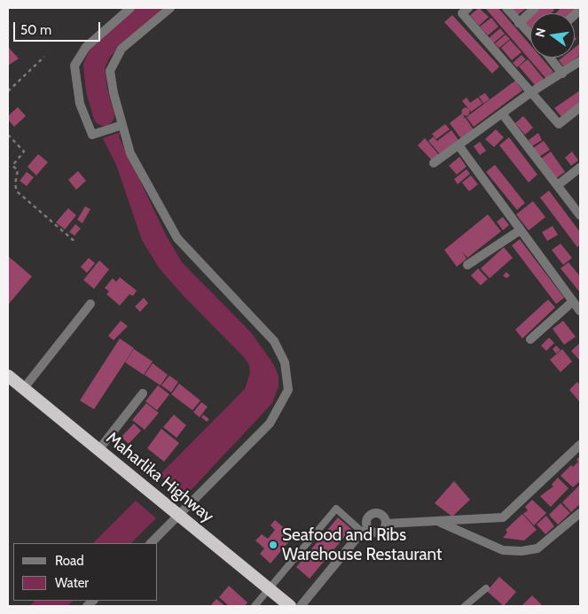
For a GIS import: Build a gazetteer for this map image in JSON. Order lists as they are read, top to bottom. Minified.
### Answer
{"streets":{"highway":["Maharlika Highway"]},"places":["Seafood and Ribs Warehouse Restaurant"],"legend":["Road","Water"],"scale_bar":"50 m","north":"left"}
